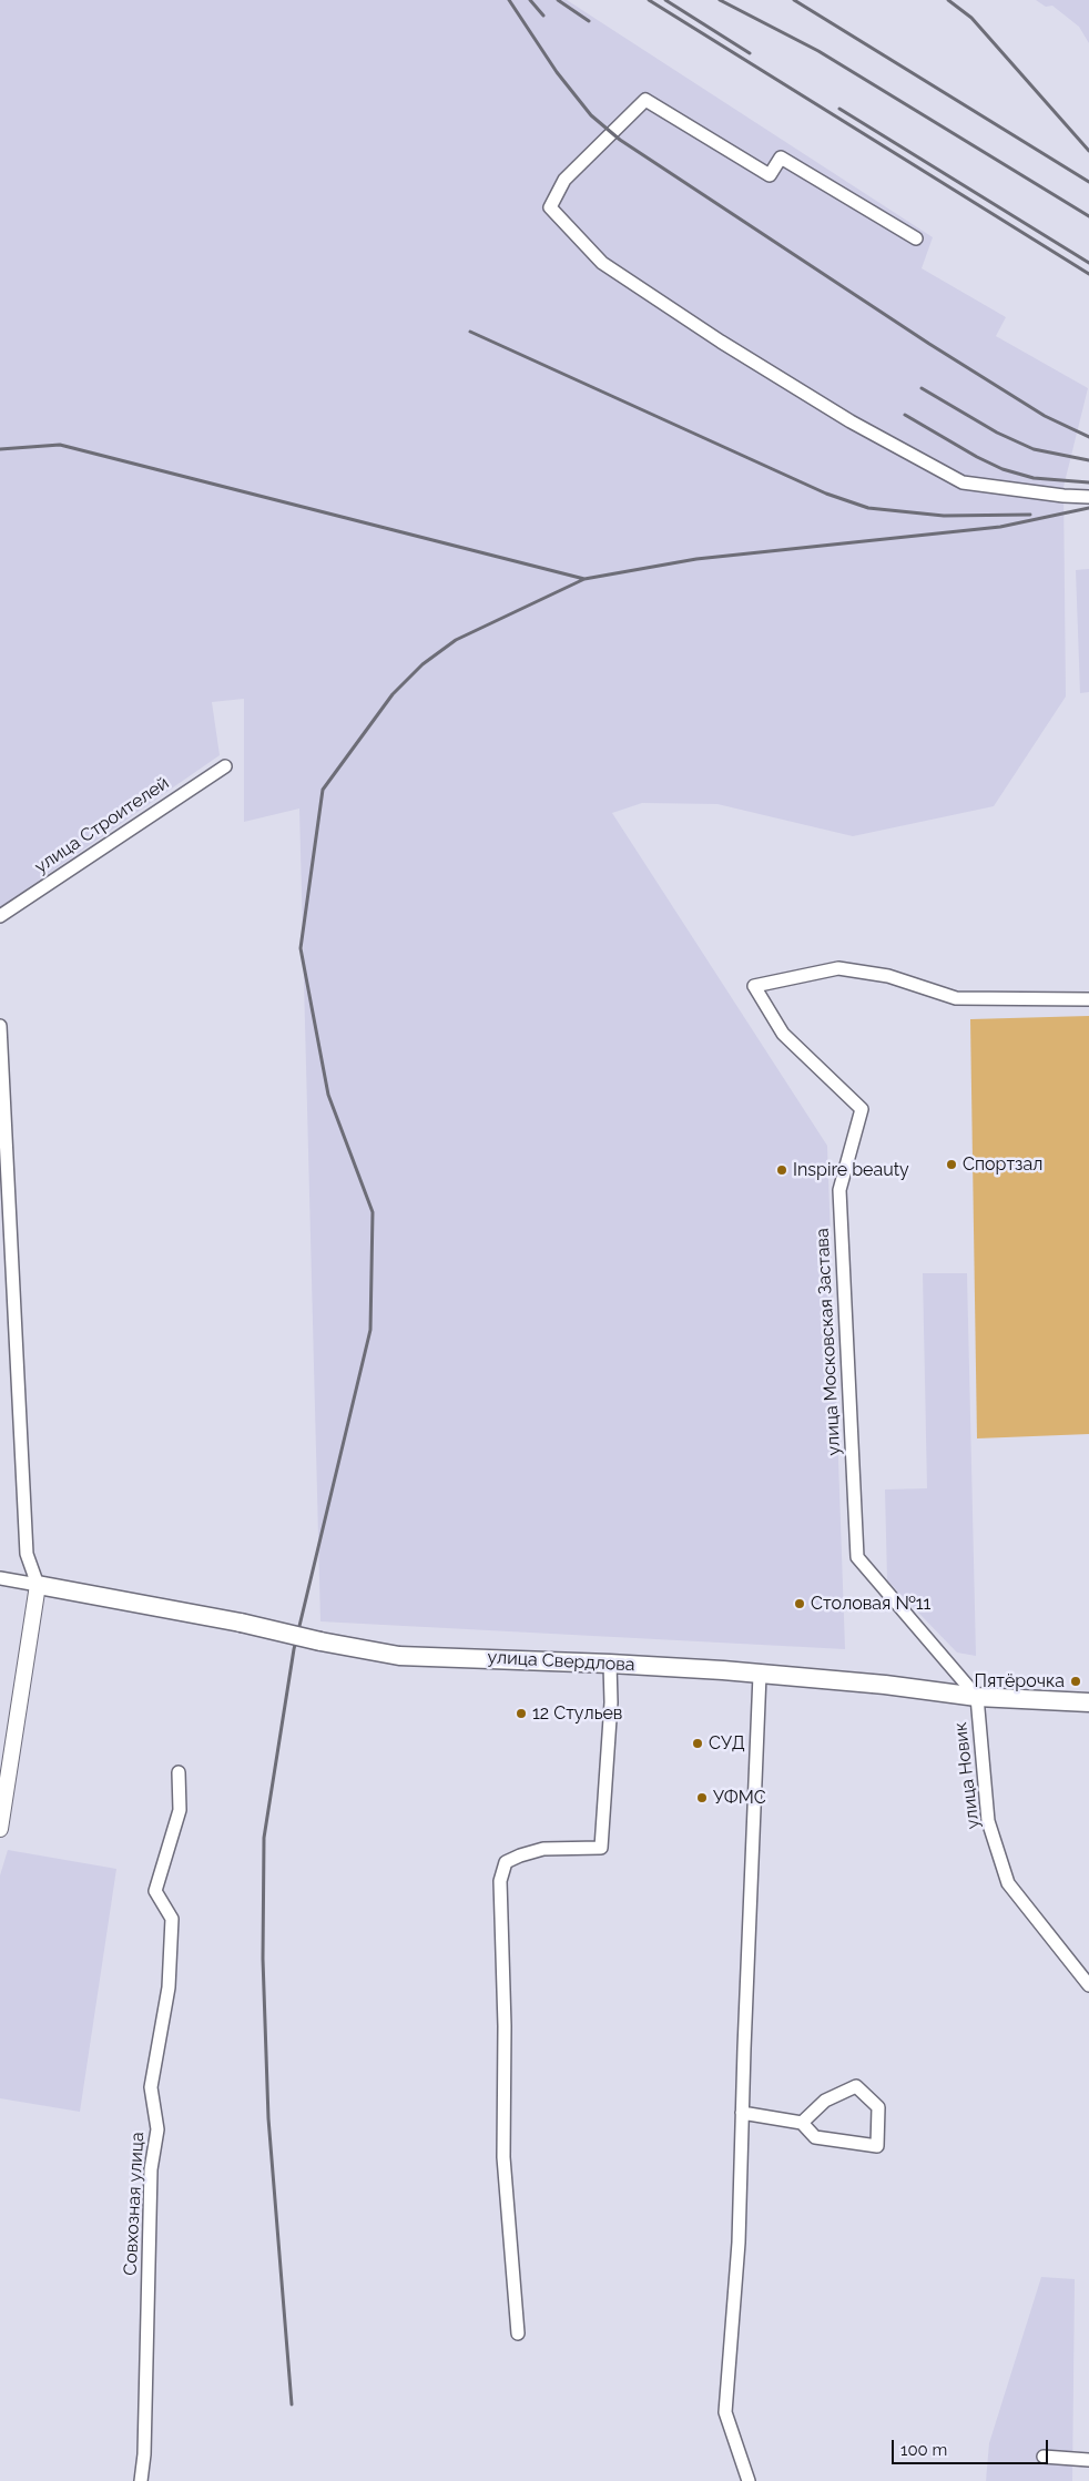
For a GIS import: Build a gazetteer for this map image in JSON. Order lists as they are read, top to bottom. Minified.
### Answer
{"streets":{"main road":["улица Свердлова"],"street":["улица Строителей","улица Московская Застава","улица Новик","Совхозная улица"]},"crossings":[["улица Московская Застава","улица Свердлова"],["улица Московская Застава","улица Новик"],["улица Свердлова","улица Новик"]],"places":["Спортзал","Inspire beauty","Столовая №11","Пятёрочка","12 Стульев","СУД","УФМС"],"scale_bar":"100 m"}
